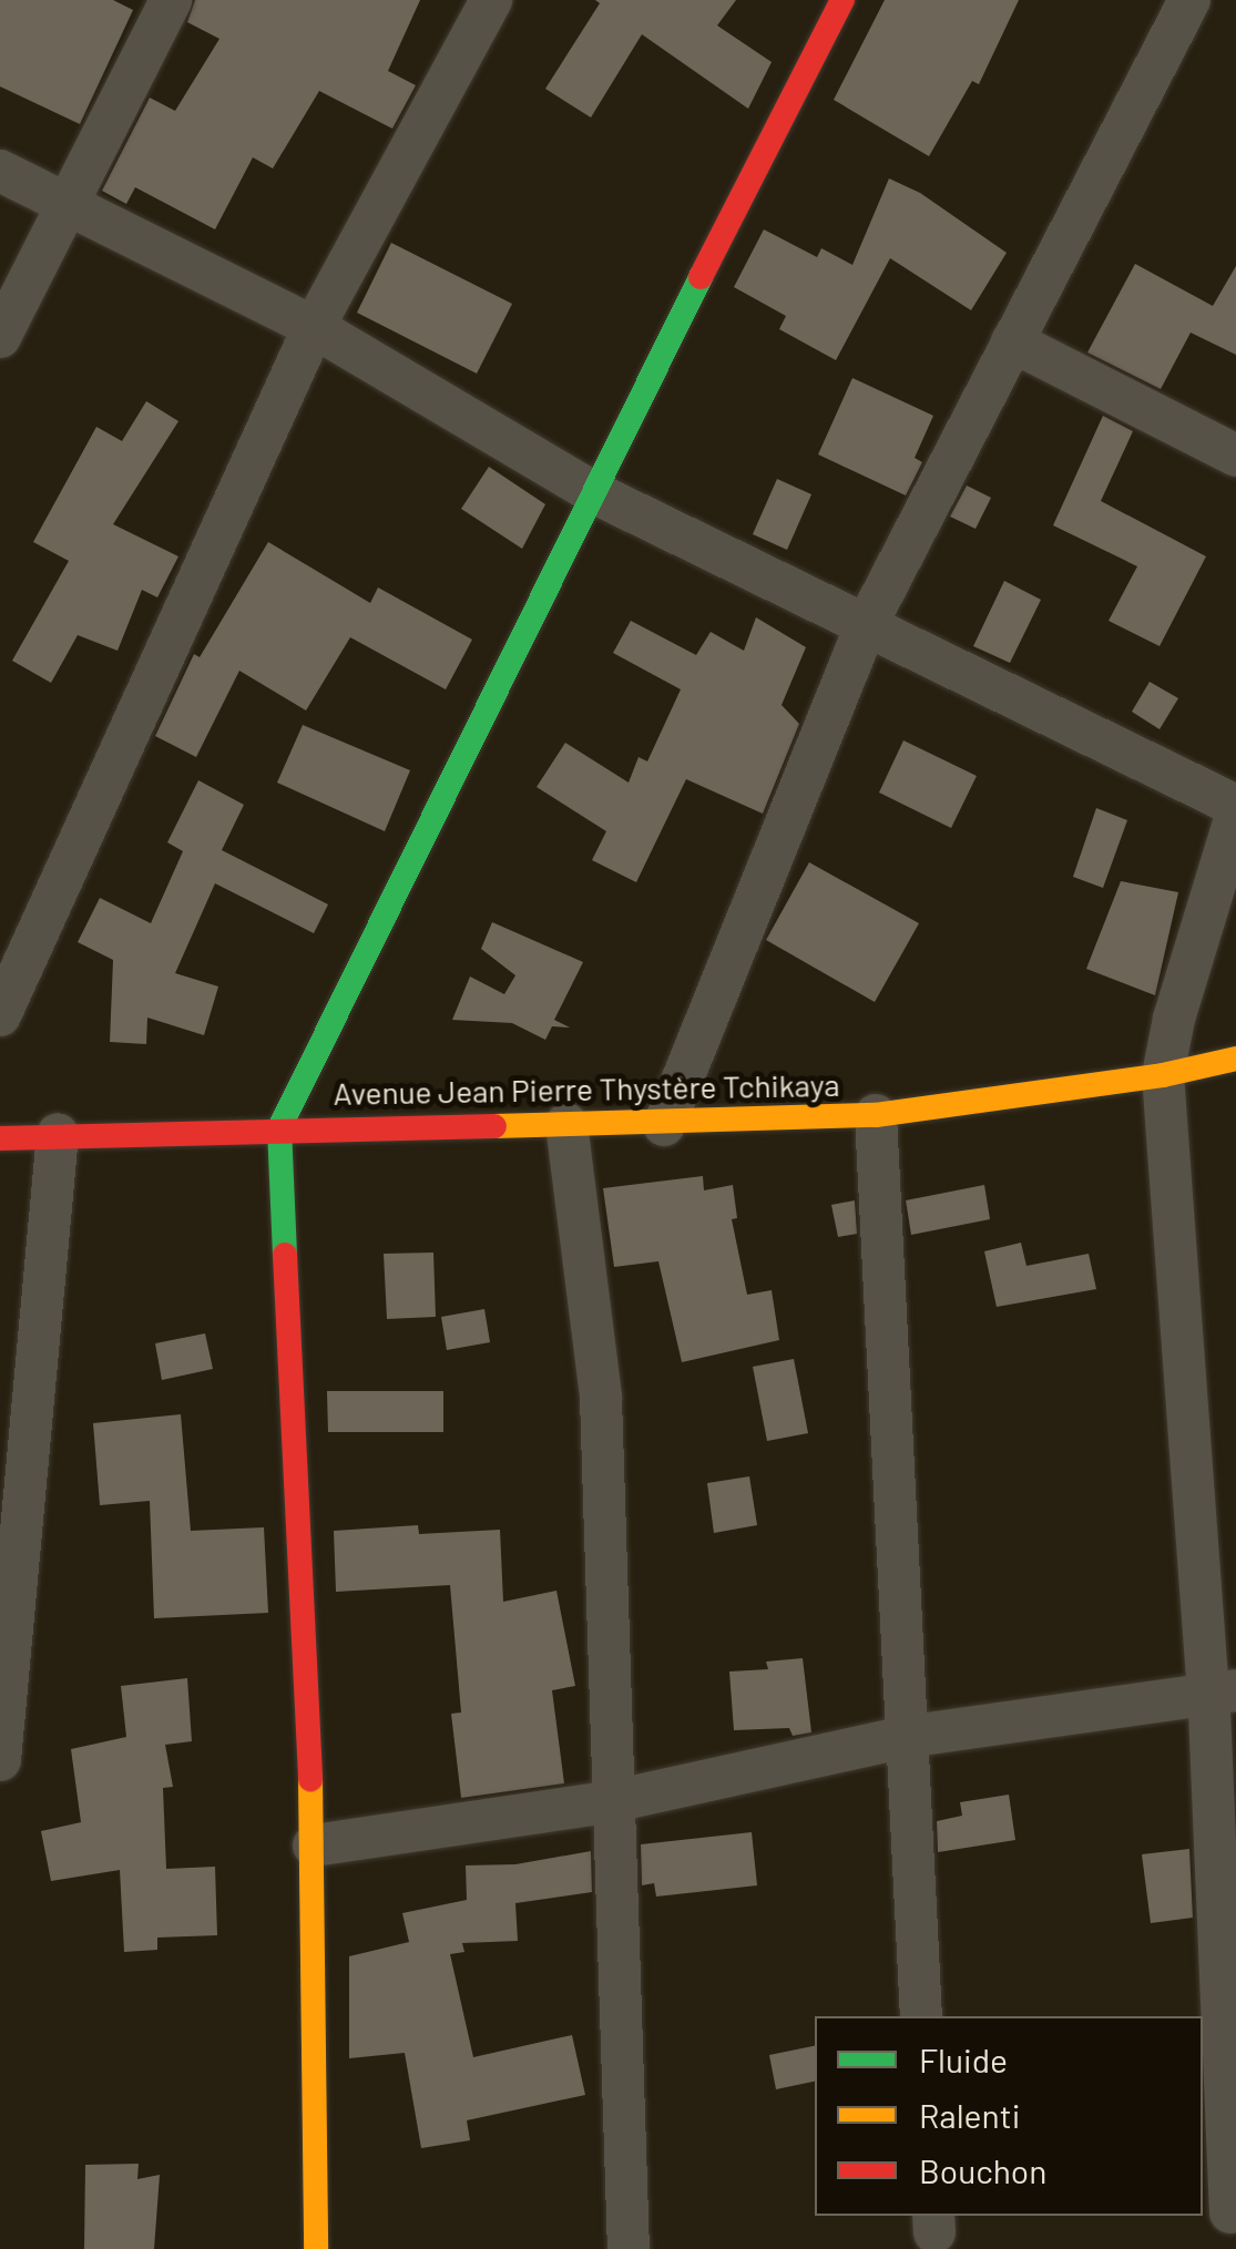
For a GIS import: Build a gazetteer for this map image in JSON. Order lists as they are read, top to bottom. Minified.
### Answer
{"streets":{"street":["Avenue Jean Pierre Thystère Tchikaya"]},"legend":["Fluide","Ralenti","Bouchon"]}
